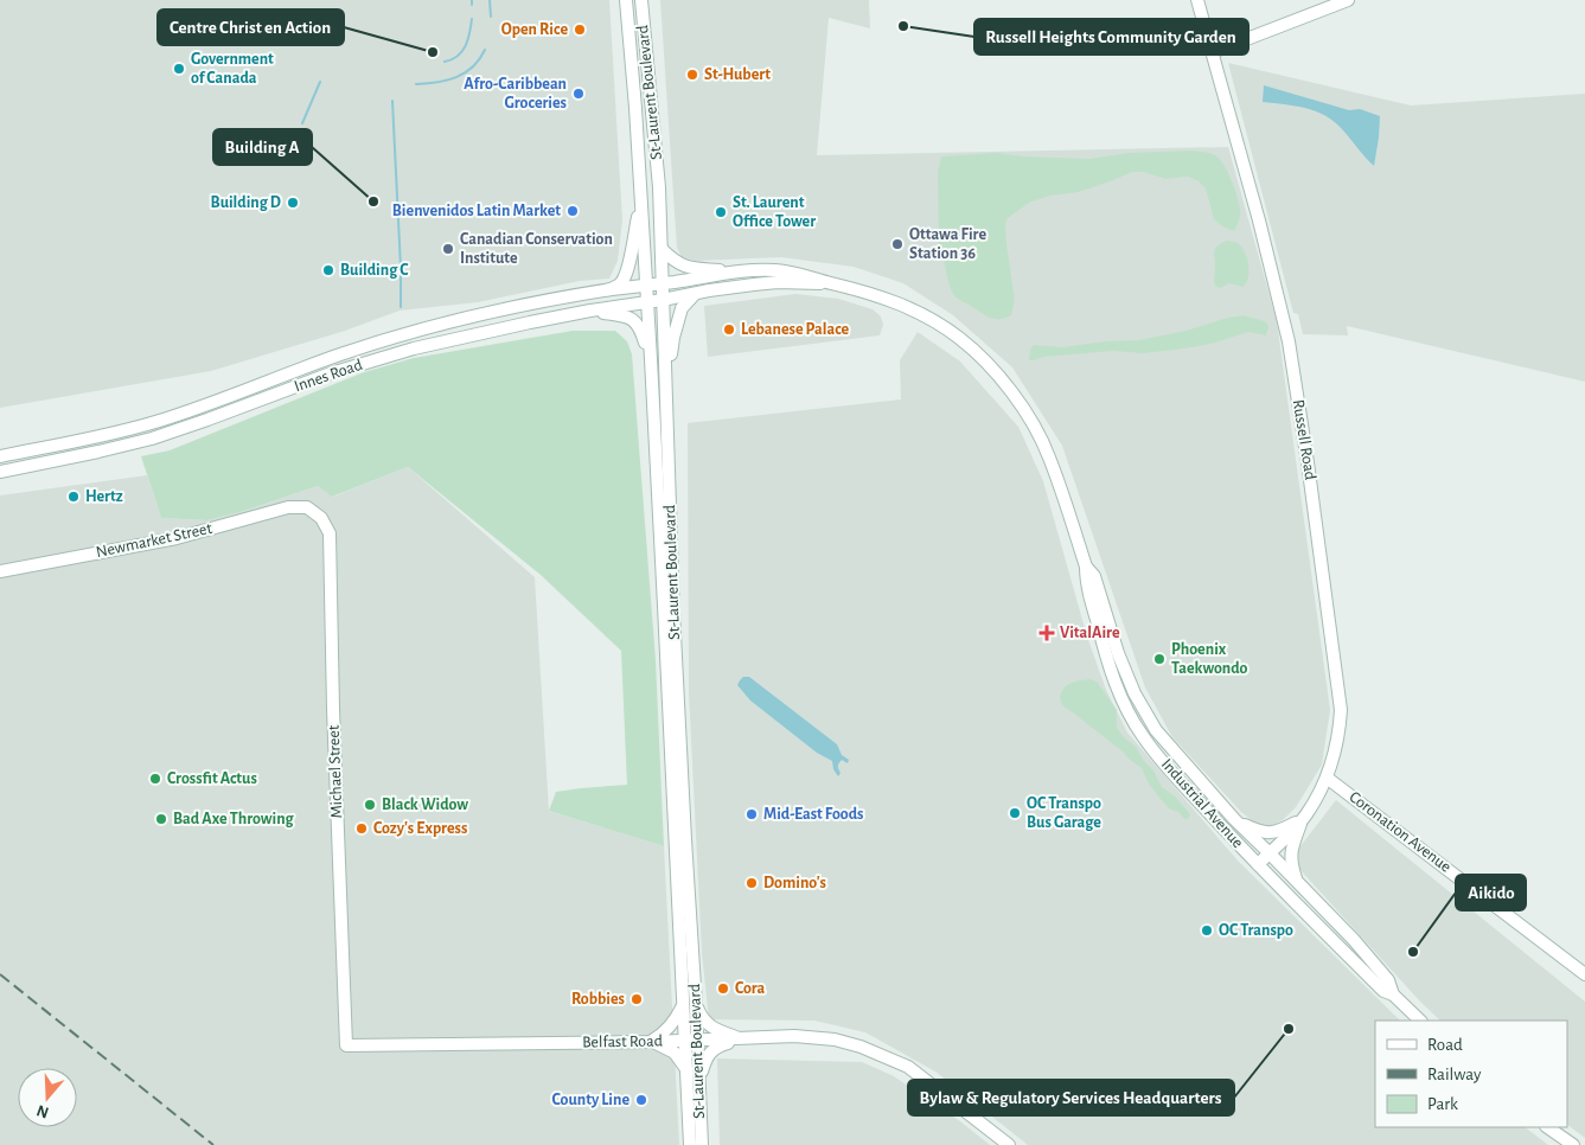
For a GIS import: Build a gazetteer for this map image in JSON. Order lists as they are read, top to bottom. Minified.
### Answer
{"streets":{"main road":["St-Laurent Boulevard","Innes Road","Russell Road","Newmarket Street","Michael Street","Industrial Avenue","Coronation Avenue","Belfast Road"]},"crossings":[["St-Laurent Boulevard","Innes Road"],["St-Laurent Boulevard","Industrial Avenue"],["St-Laurent Boulevard","Belfast Road"],["Innes Road","Industrial Avenue"],["Russell Road","Industrial Avenue"],["Russell Road","Coronation Avenue"],["Newmarket Street","Michael Street"],["Michael Street","Belfast Road"]],"places":{"other":["Russell Heights Community Garden","Open Rice","Centre Christ en Action","Government of Canada","St-Hubert","Afro-Caribbean Groceries","Building A","Building D","Bienvenidos Latin Market","St. Laurent Office Tower","Ottawa Fire Station 36","Canadian Conservation Institute","Building C","Lebanese Palace","Hertz","Phoenix Taekwondo","Crossfit Actus","Black Widow","OC Transpo Bus Garage","Mid-East Foods","Bad Axe Throwing","Cozy's Express","Domino's","OC Transpo","Aikido","Cora","Robbies","Bylaw & Regulatory Services Headquarters","County Line"],"health":["VitalAire"]},"legend":["Road","Railway","Park"],"north":"bottom"}
